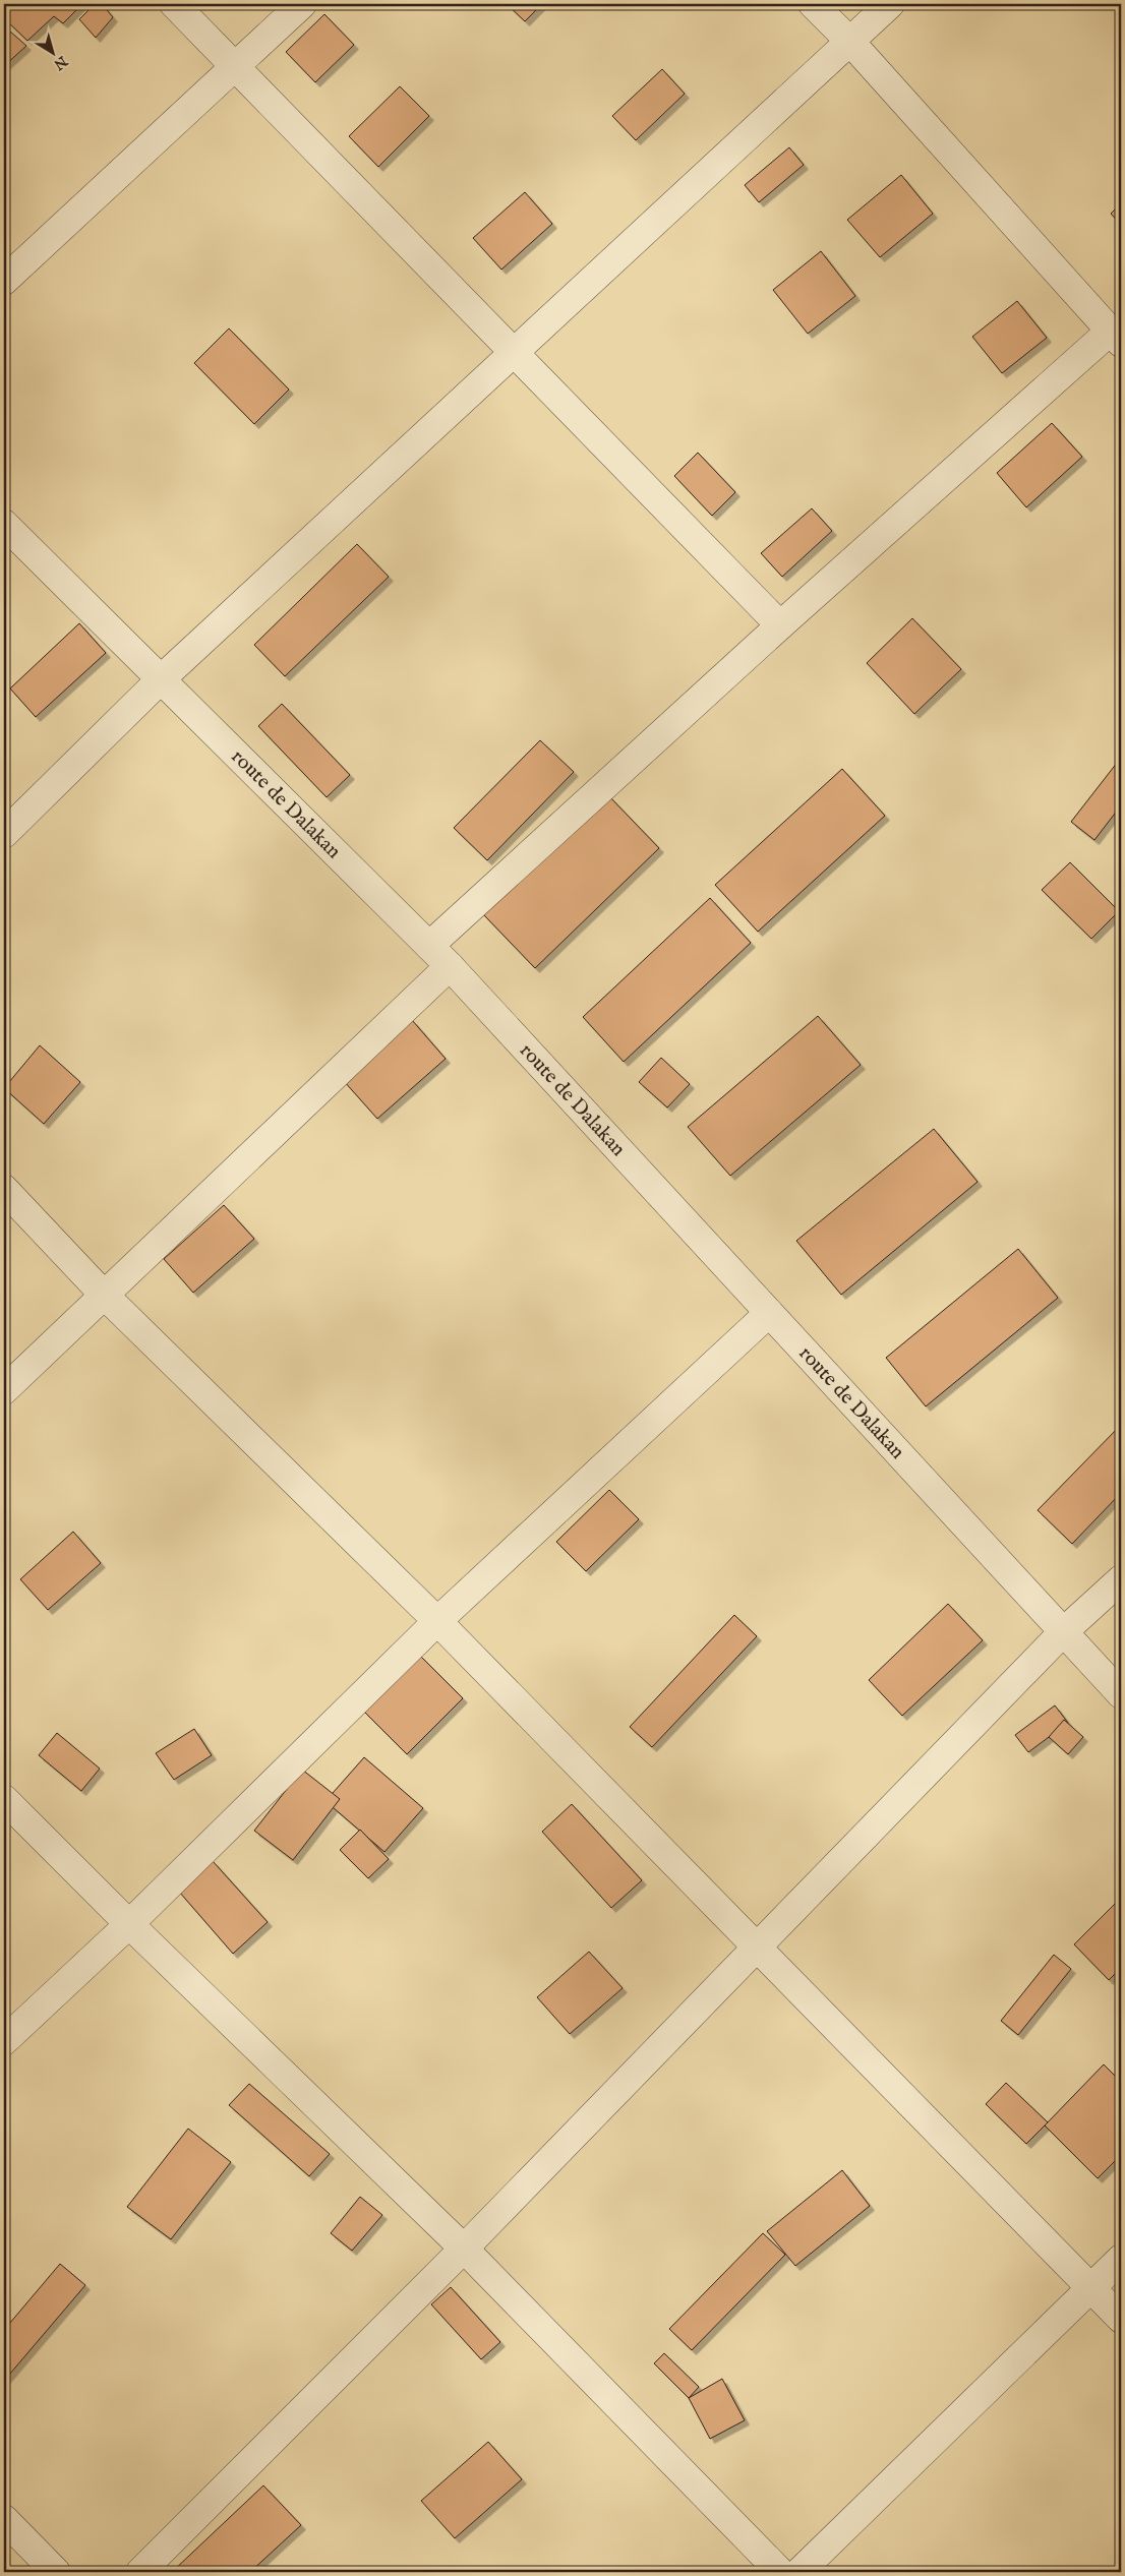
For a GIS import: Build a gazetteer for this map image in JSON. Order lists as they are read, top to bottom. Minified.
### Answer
{"streets":{"street":["route de Dalakan"]},"north":"bottom right"}
